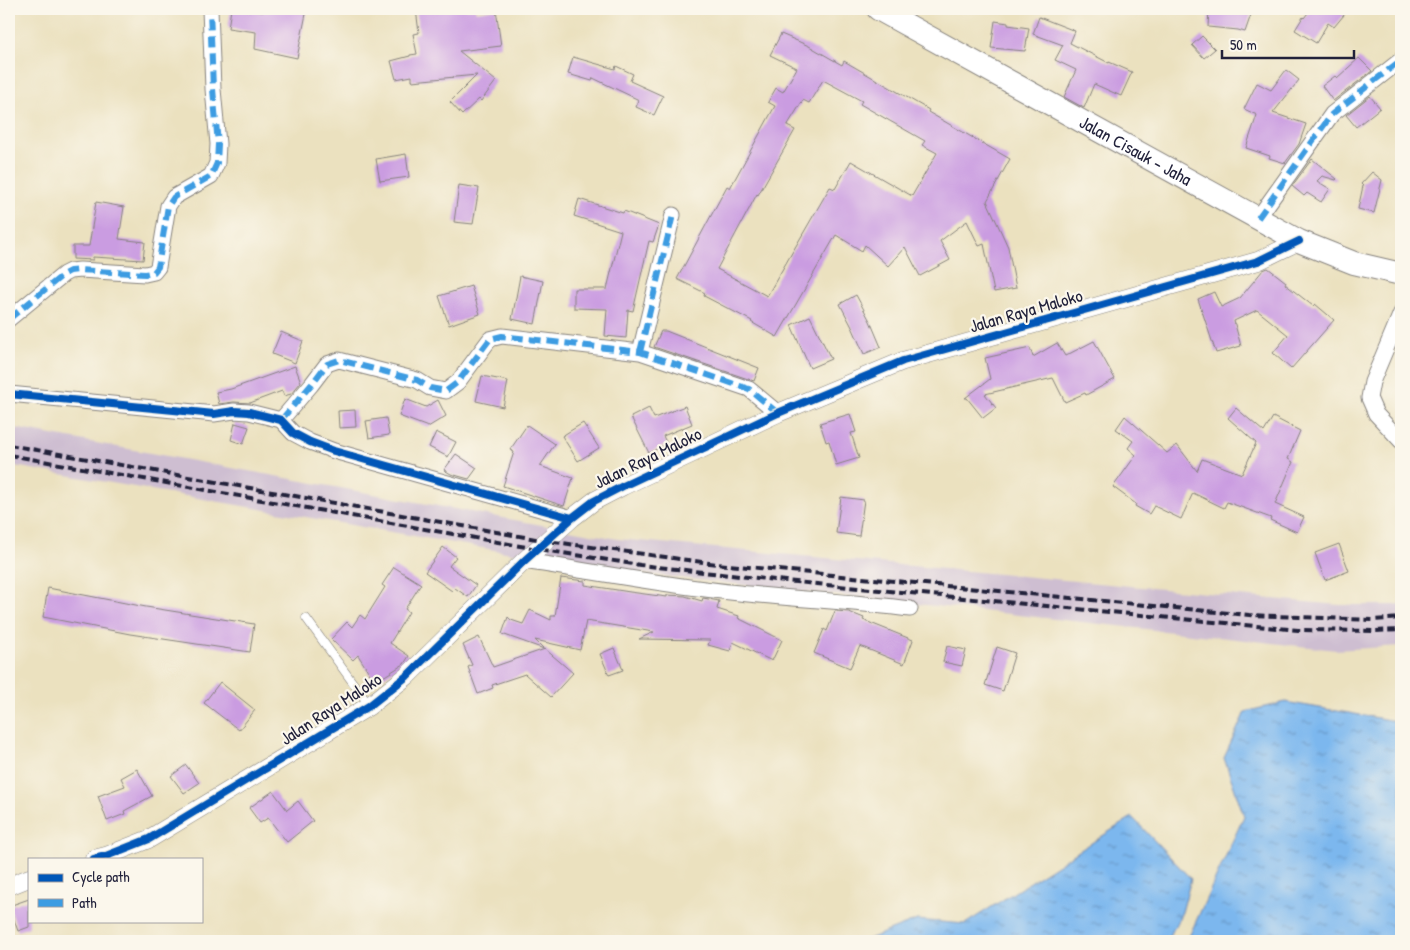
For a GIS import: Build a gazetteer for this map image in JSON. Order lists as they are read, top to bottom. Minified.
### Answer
{"streets":{"main road":["Jalan Cisauk - Jaha"],"street":["Jalan Raya Maloko"]},"crossings":[["Jalan Cisauk - Jaha","Jalan Raya Maloko"]],"legend":["Cycle path","Path"],"scale_bar":"50 m"}
